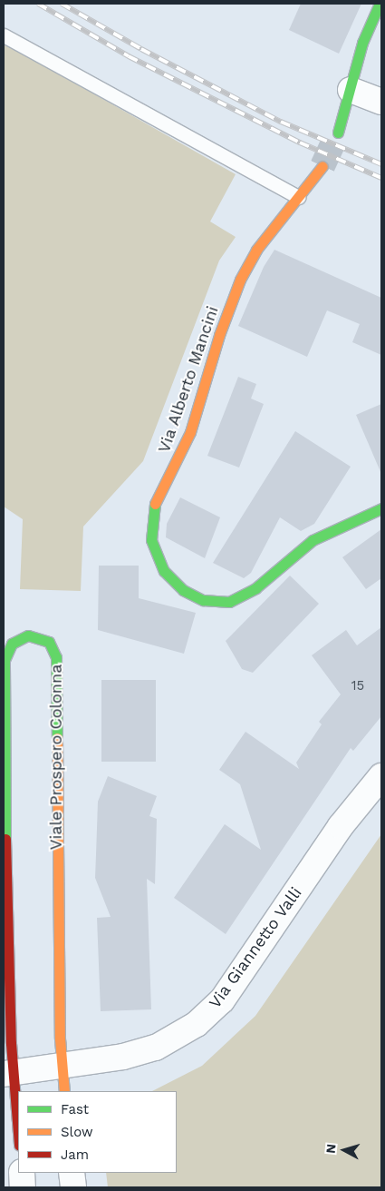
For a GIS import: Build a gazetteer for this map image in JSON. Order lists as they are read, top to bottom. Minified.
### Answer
{"streets":{"street":["Via Alberto Mancini","Viale Prospero Colonna","Via Giannetto Valli"]},"crossings":[["Viale Prospero Colonna","Via Giannetto Valli"]],"house_numbers":["15"],"legend":["Fast","Slow","Jam"],"north":"left"}
